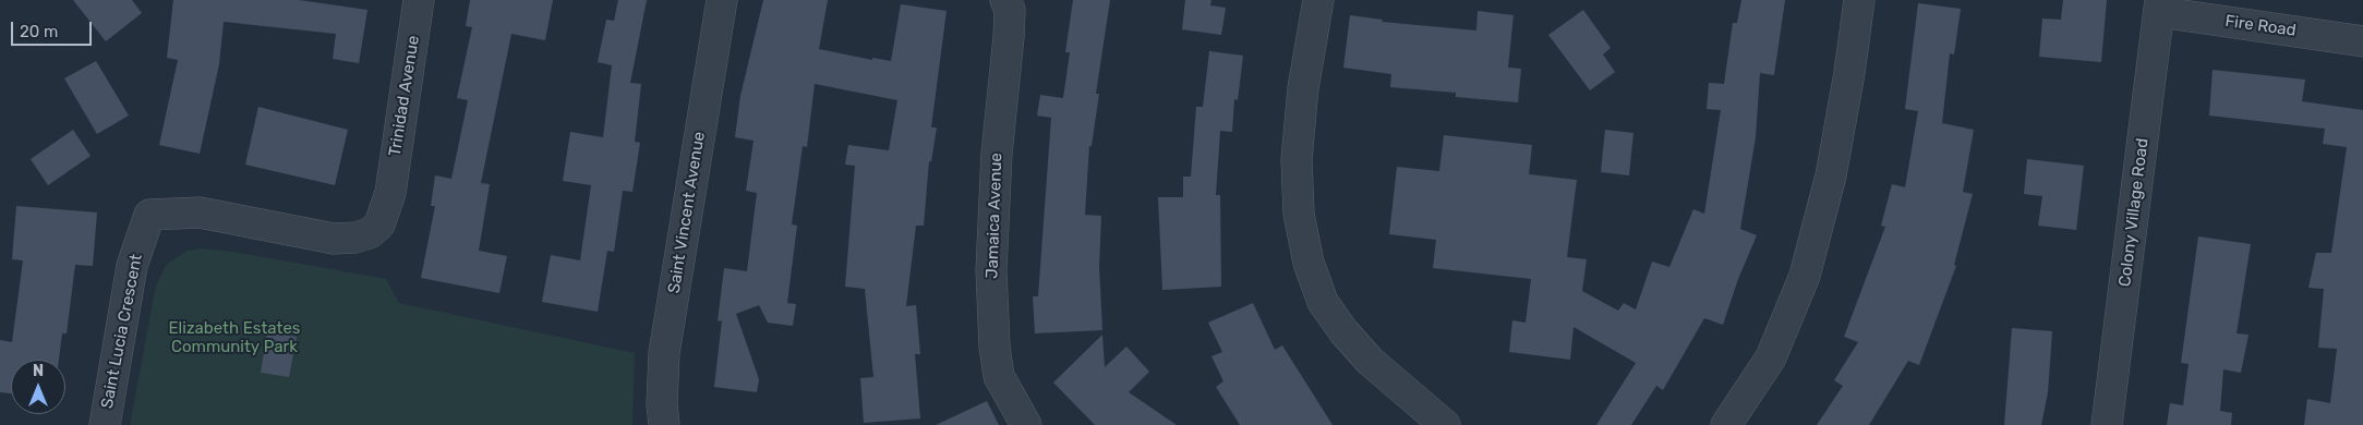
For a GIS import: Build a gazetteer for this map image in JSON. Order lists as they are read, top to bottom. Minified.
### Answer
{"streets":{"street":["Fire Road","Trinidad Avenue","Saint Vincent Avenue","Colony Village Road","Jamaica Avenue","Saint Lucia Crescent"]},"crossings":[["Fire Road","Colony Village Road"],["Trinidad Avenue","Saint Lucia Crescent"]],"parks":["Elizabeth Estates Community Park"],"scale_bar":"20 m","north":"top"}
